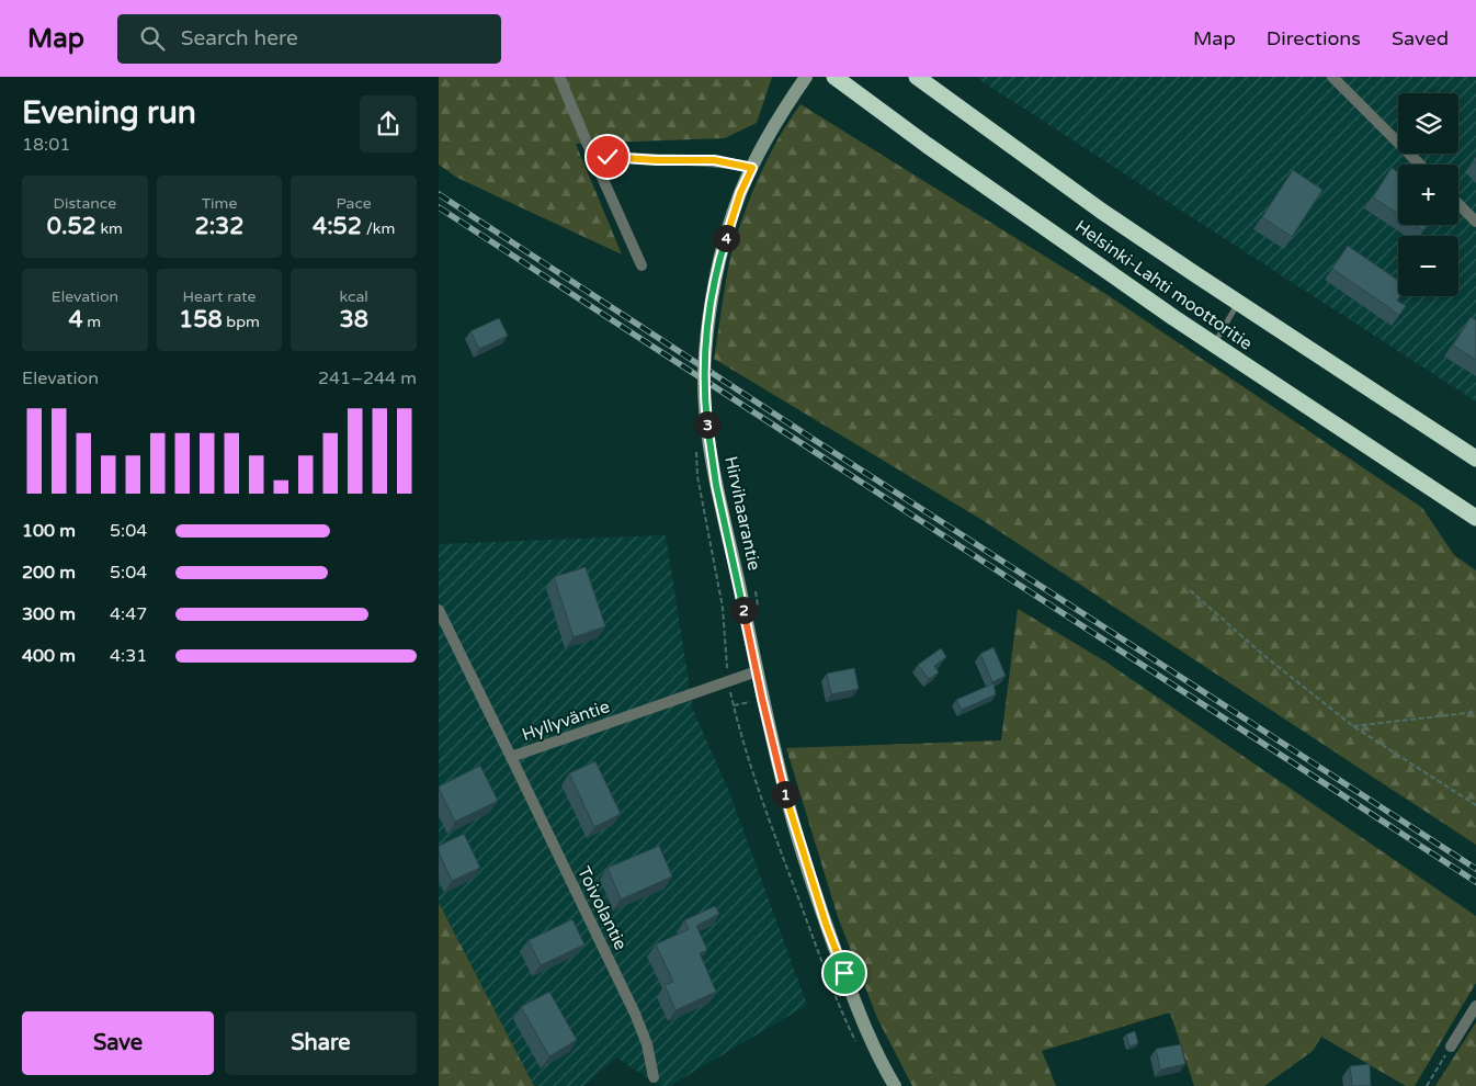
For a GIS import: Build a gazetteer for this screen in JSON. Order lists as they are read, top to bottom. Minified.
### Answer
{"streets":{"highway":["Helsinki-Lahti moottoritie"],"street":["Hirvihaarantie","Hyllyväntie","Toivolantie"]},"crossings":[["Hirvihaarantie","Hyllyväntie"],["Hyllyväntie","Toivolantie"]],"page":{"header":"Map","search":"Search here","nav":["Map","Directions","Saved"],"heading":["Evening run","18:01"],"map_buttons":["+","−"],"stats":[["Distance","0.52 km"],["Time","2:32"],["Pace","4:52 /km"],["Elevation","4 m"],["Heart rate","158 bpm"],["kcal","38"]],"pins":["4","3","2","1"],"chart":["Elevation","241–244 m"],"list":[{"name":"100 m","note":"5:04"},{"name":"200 m","note":"5:04"},{"name":"300 m","note":"4:47"},{"name":"400 m","note":"4:31"}],"buttons":["Save","Share"]}}
